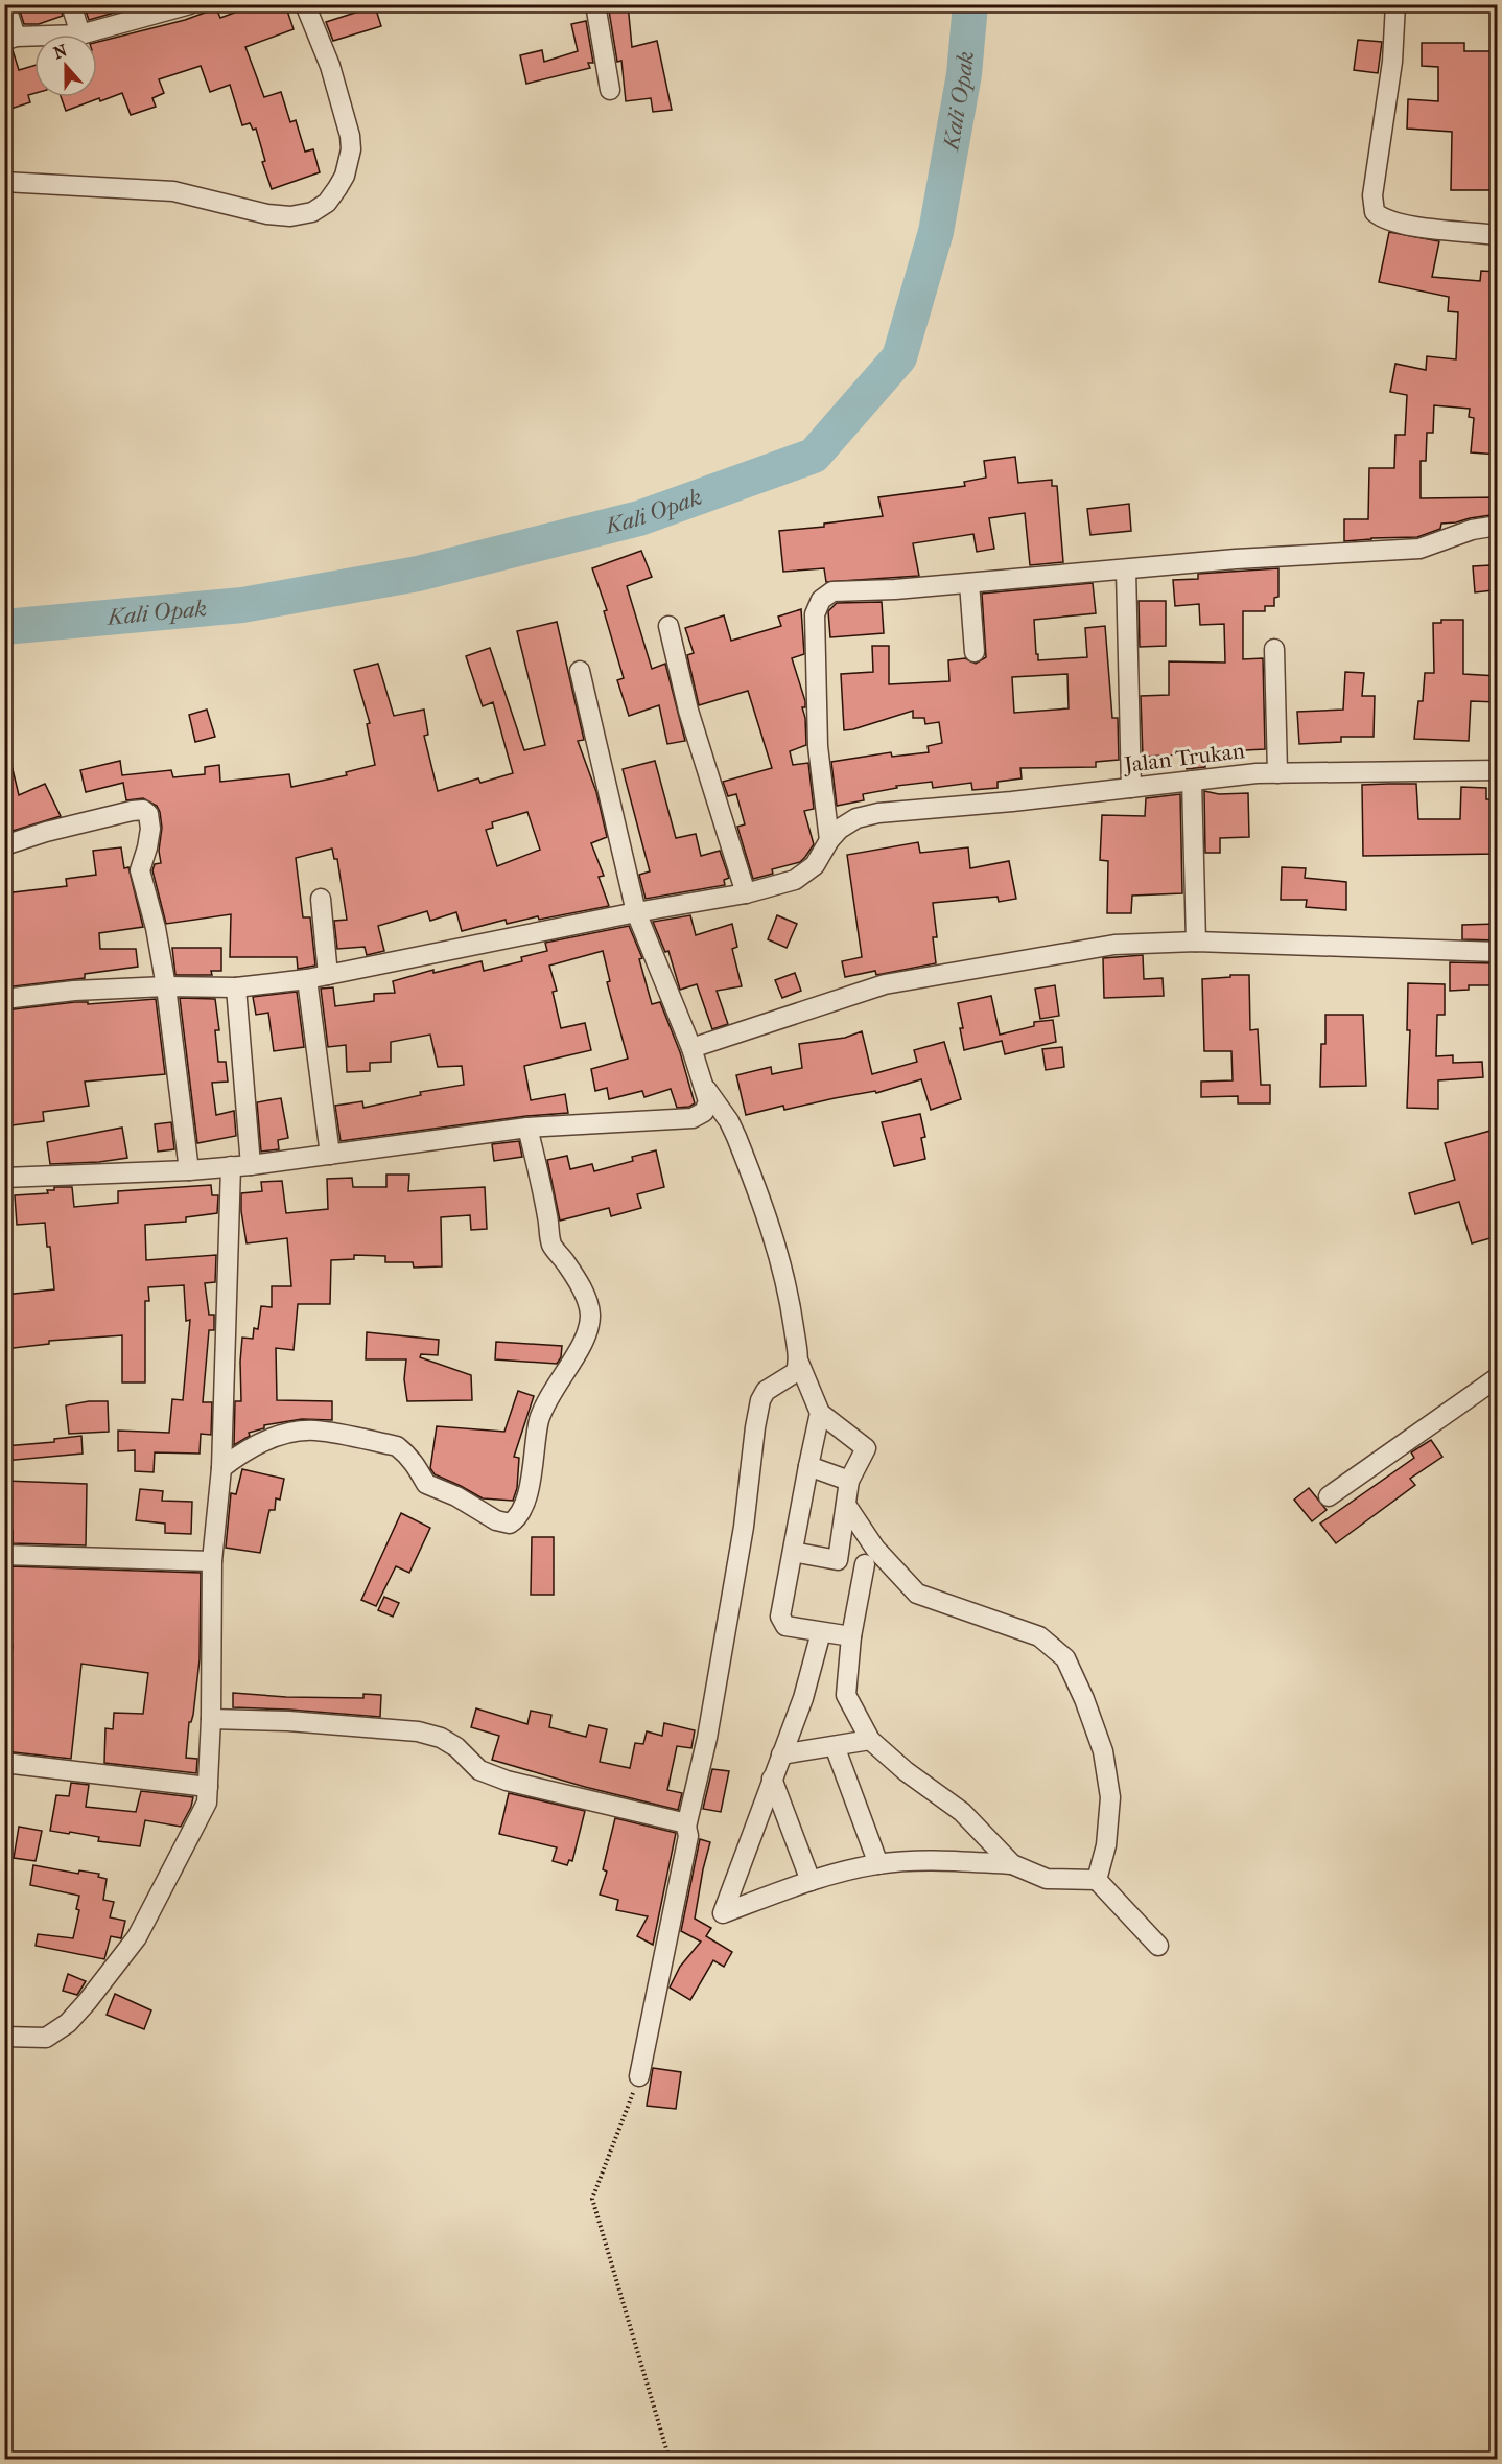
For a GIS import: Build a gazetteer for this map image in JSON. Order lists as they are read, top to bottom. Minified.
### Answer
{"streets":{"street":["Jalan Trukan"]},"water":["Kali Opak"],"north":"top"}
